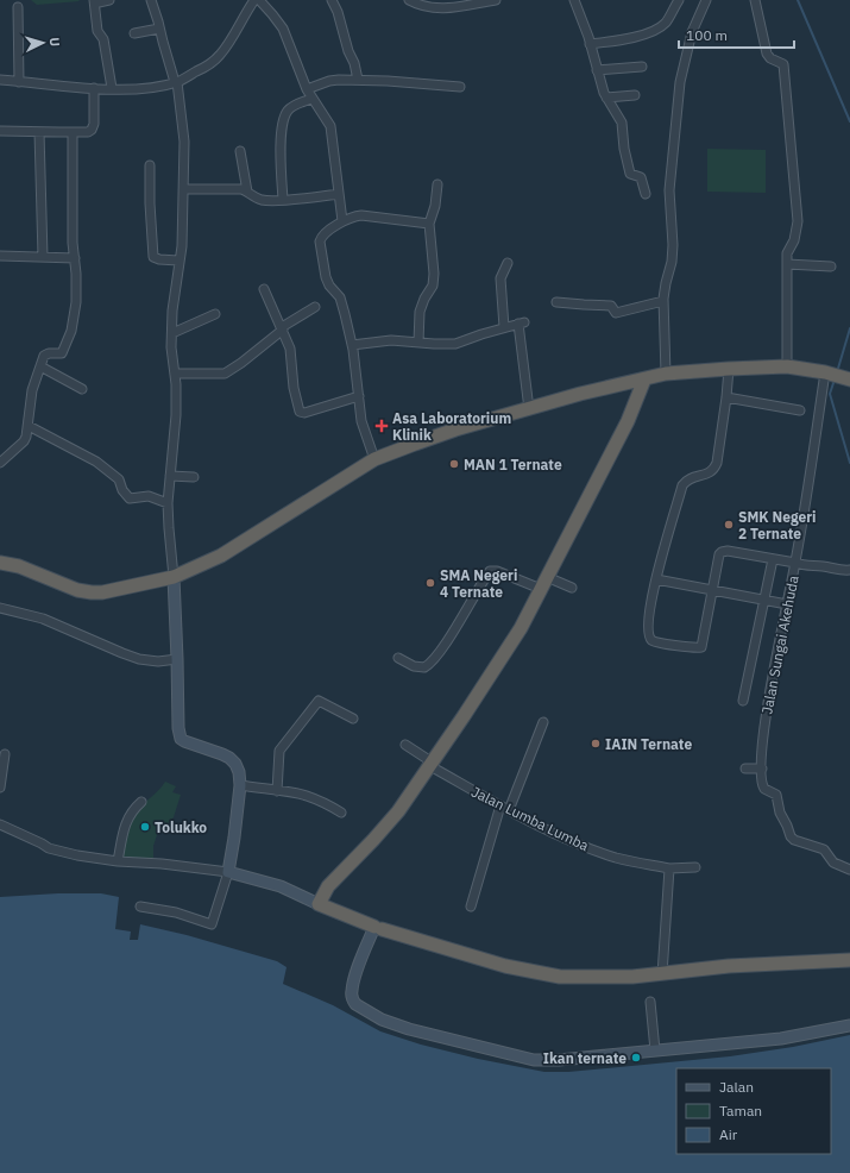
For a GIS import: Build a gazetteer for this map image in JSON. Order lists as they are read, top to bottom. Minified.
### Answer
{"streets":{"street":["Jalan Sungai Akehuda","Jalan Lumba Lumba"]},"places":{"health":["Asa Laboratorium Klinik"],"other":["MAN 1 Ternate","SMK Negeri 2 Ternate","SMA Negeri 4 Ternate","IAIN Ternate","Tolukko","Ikan ternate"]},"legend":["Jalan","Taman","Air"],"scale_bar":"100 m","north":"right"}
